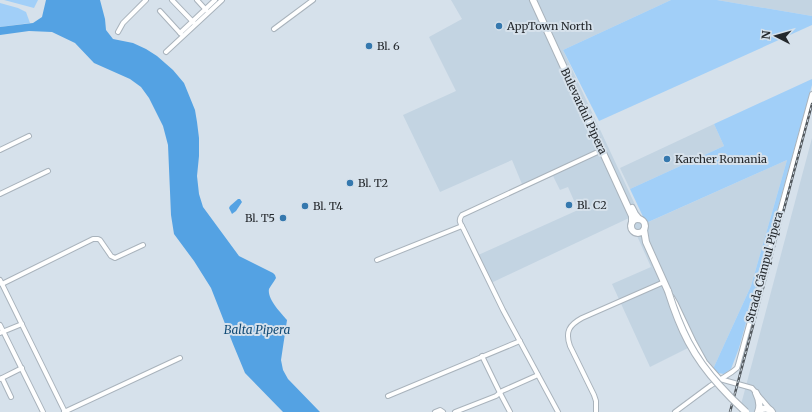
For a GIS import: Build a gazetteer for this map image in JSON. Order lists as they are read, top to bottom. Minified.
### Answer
{"streets":{"main road":["Bulevardul Pipera"],"street":["Strada Câmpul Pipera"]},"water":["Balta Pipera"],"places":["AppTown North","Bl. 6","Karcher Romania","Bl. T2","Bl. C2","Bl. T4","Bl. T5"],"north":"left"}
